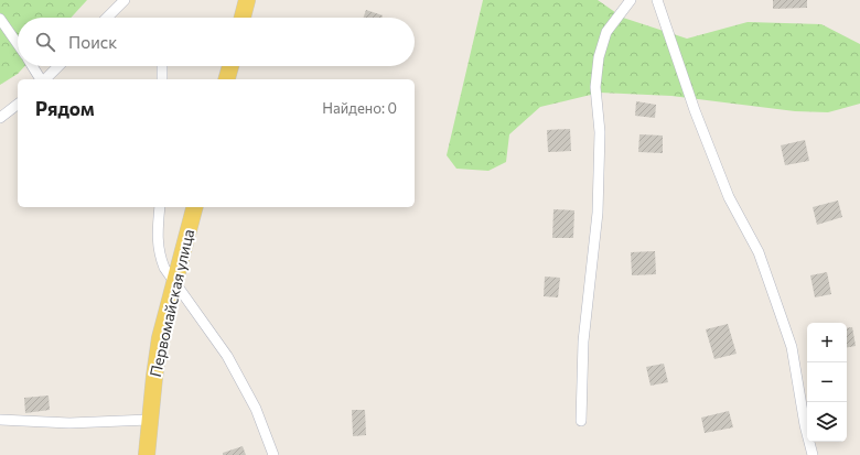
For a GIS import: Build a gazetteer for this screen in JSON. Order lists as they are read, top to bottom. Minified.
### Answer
{"streets":{"main road":["Первомайская улица"]},"page":{"search":"Поиск","heading":["Рядом","Найдено: 0"],"map_buttons":["+","−"]}}
